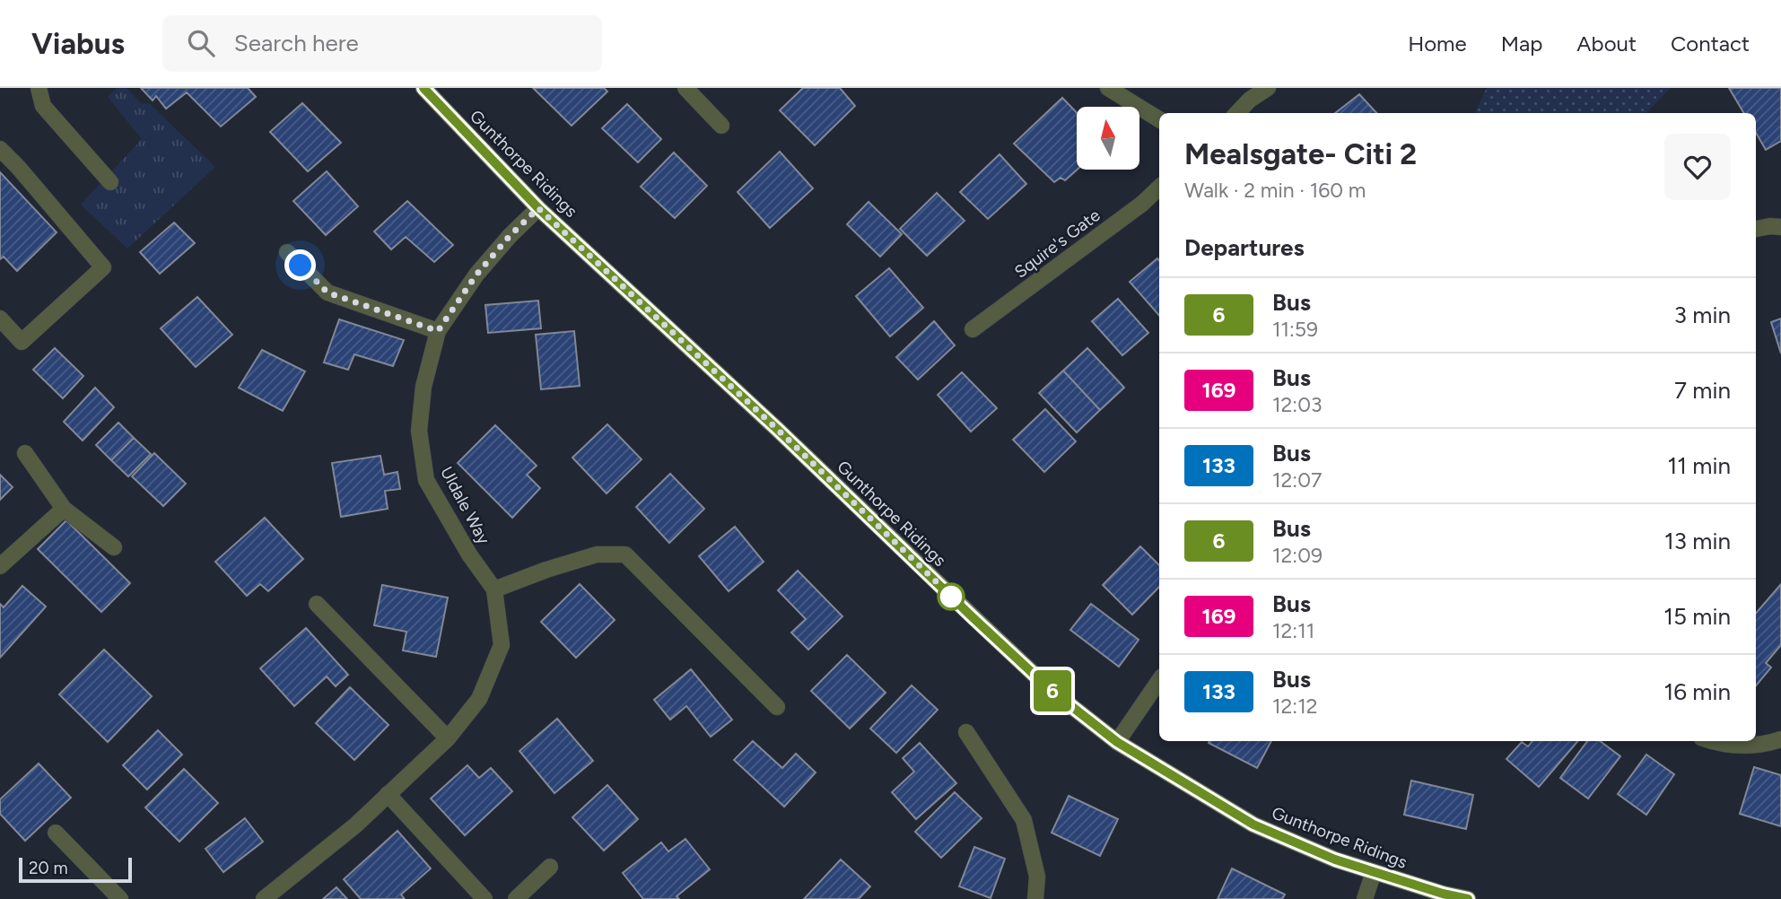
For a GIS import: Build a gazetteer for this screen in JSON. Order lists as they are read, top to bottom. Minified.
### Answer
{"streets":{"street":["Gunthorpe Ridings","Squire's Gate","Uldale Way"]},"crossings":[["Gunthorpe Ridings","Uldale Way"]],"lines":["bus line 6"],"scale_bar":"20 m","north":"top","page":{"header":"Viabus","search":"Search here","nav":["Home","Map","About","Contact"],"on_map":"6","heading":[["Mealsgate- Citi 2","Walk · 2 min · 160 m"],"Departures"],"list":[{"mark":"6","name":"Bus","note":"11:59","value":"3 min"},{"mark":"169","name":"Bus","note":"12:03","value":"7 min"},{"mark":"133","name":"Bus","note":"12:07","value":"11 min"},{"mark":"6","name":"Bus","note":"12:09","value":"13 min"},{"mark":"169","name":"Bus","note":"12:11","value":"15 min"},{"mark":"133","name":"Bus","note":"12:12","value":"16 min"}],"scale":"20 m"}}
